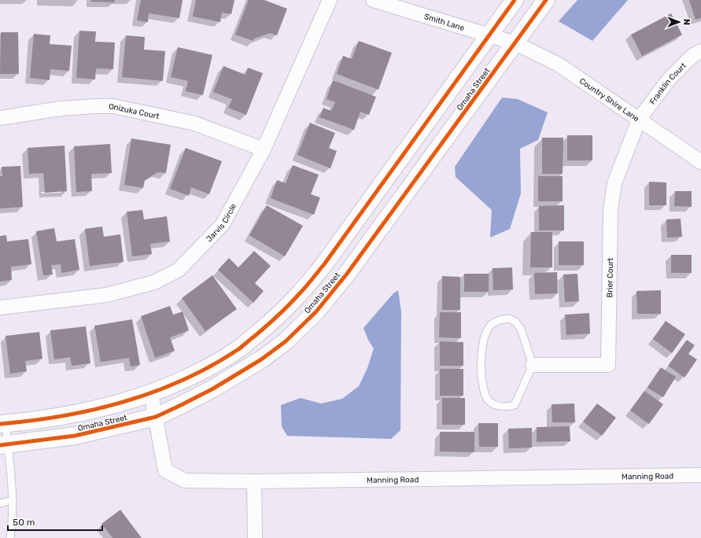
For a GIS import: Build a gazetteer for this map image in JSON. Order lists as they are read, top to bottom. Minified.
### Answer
{"streets":{"main road":["Omaha Street"],"street":["Smith Lane","Franklin Court","Country Shire Lane","Onizuka Court","Jarvis Circle","Brier Court","Manning Road"]},"crossings":[["Smith Lane","Omaha Street"],["Smith Lane","Country Shire Lane"],["Franklin Court","Country Shire Lane"],["Franklin Court","Brier Court"],["Omaha Street","Country Shire Lane"],["Omaha Street","Manning Road"],["Country Shire Lane","Brier Court"],["Onizuka Court","Jarvis Circle"]],"scale_bar":"50 m","north":"right"}
